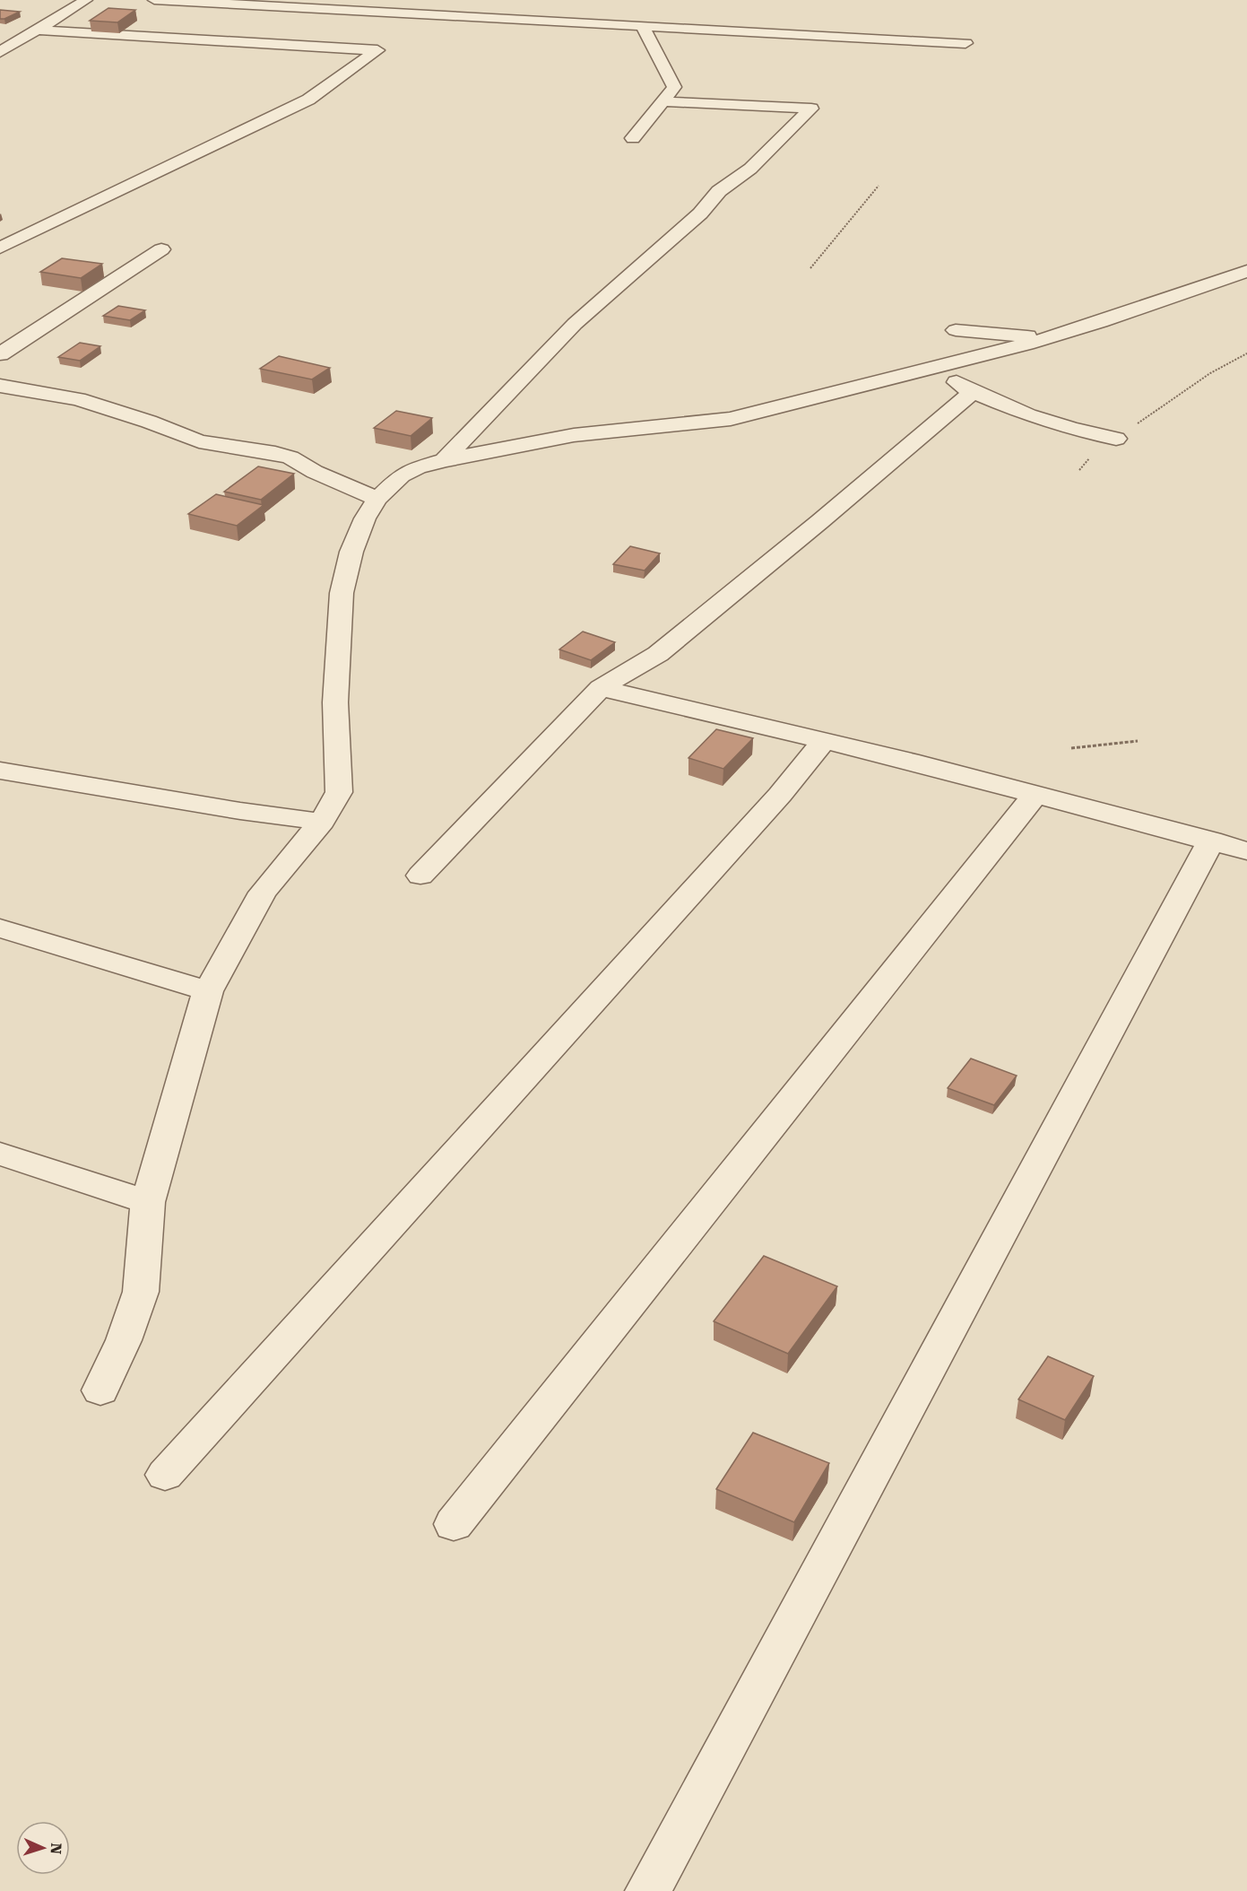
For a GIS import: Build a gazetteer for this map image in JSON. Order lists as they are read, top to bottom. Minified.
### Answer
{"north":"right"}
